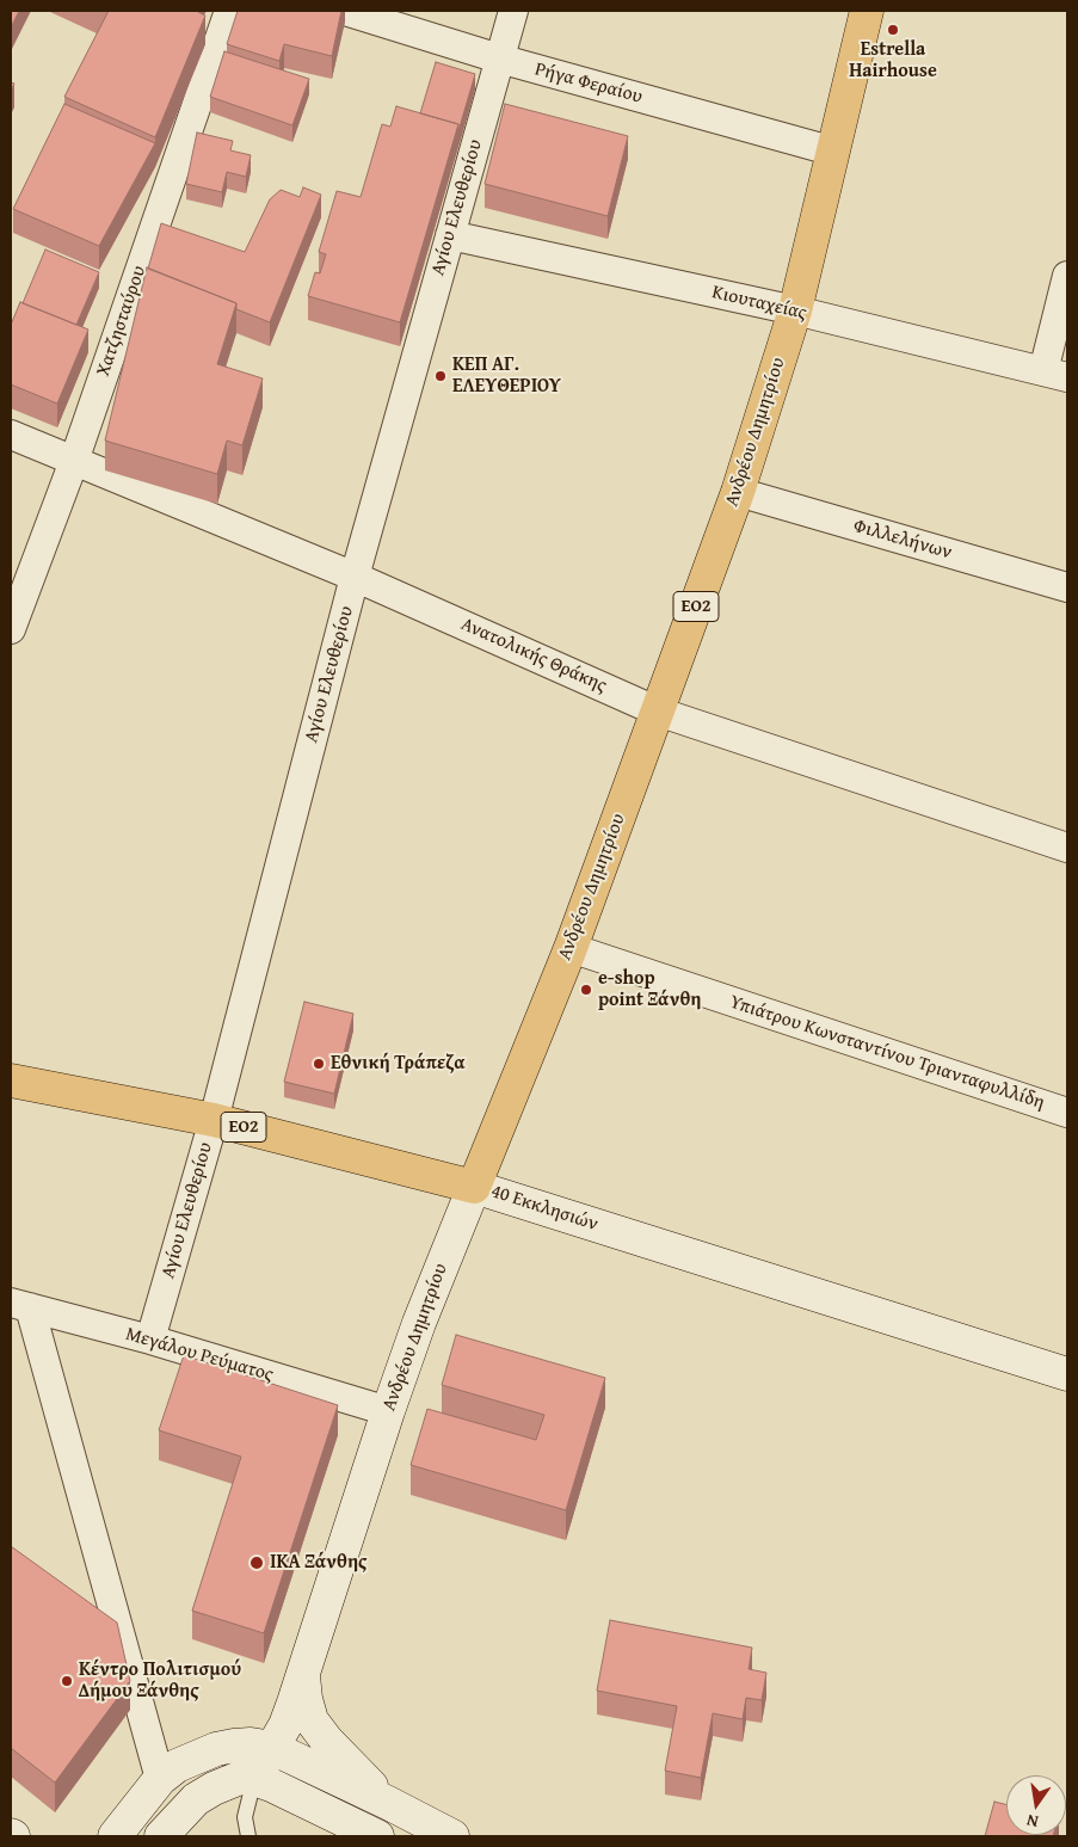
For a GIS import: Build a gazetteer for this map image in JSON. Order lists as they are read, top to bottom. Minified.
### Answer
{"streets":{"main road":["Ανδρέου Δημητρίου","ΕΟ2","40 Εκκλησιών"],"street":["Ρήγα Φεραίου","Αγίου Ελευθερίου","Κιουταχείας","Χατζησταύρου","Φιλλελήνων","Ανατολικής Θράκης","Υπιάτρου Κωνσταντίνου Τριανταφυλλίδη","Μεγάλου Ρεύματος"]},"crossings":[["Ρήγα Φεραίου","Αγίου Ελευθερίου"],["Ρήγα Φεραίου","Ανδρέου Δημητρίου"],["Αγίου Ελευθερίου","Κιουταχείας"],["Αγίου Ελευθερίου","Ανατολικής Θράκης"],["Αγίου Ελευθερίου","40 Εκκλησιών"],["Αγίου Ελευθερίου","Μεγάλου Ρεύματος"],["Κιουταχείας","Ανδρέου Δημητρίου"],["Χατζησταύρου","Ανατολικής Θράκης"],["Ανδρέου Δημητρίου","Φιλλελήνων"],["Ανδρέου Δημητρίου","Ανατολικής Θράκης"],["Ανδρέου Δημητρίου","Υπιάτρου Κωνσταντίνου Τριανταφυλλίδη"],["Ανδρέου Δημητρίου","40 Εκκλησιών"],["Ανδρέου Δημητρίου","Μεγάλου Ρεύματος"]],"places":["Estrella Hairhouse","ΚΕΠ ΑΓ. ΕΛΕΥΘΕΡΙΟΥ","e-shop point Ξάνθη","Εθνική Τράπεζα","ΙΚΑ Ξάνθης","Κέντρο Πολιτισμού Δήμου Ξάνθης"],"north":"bottom"}
